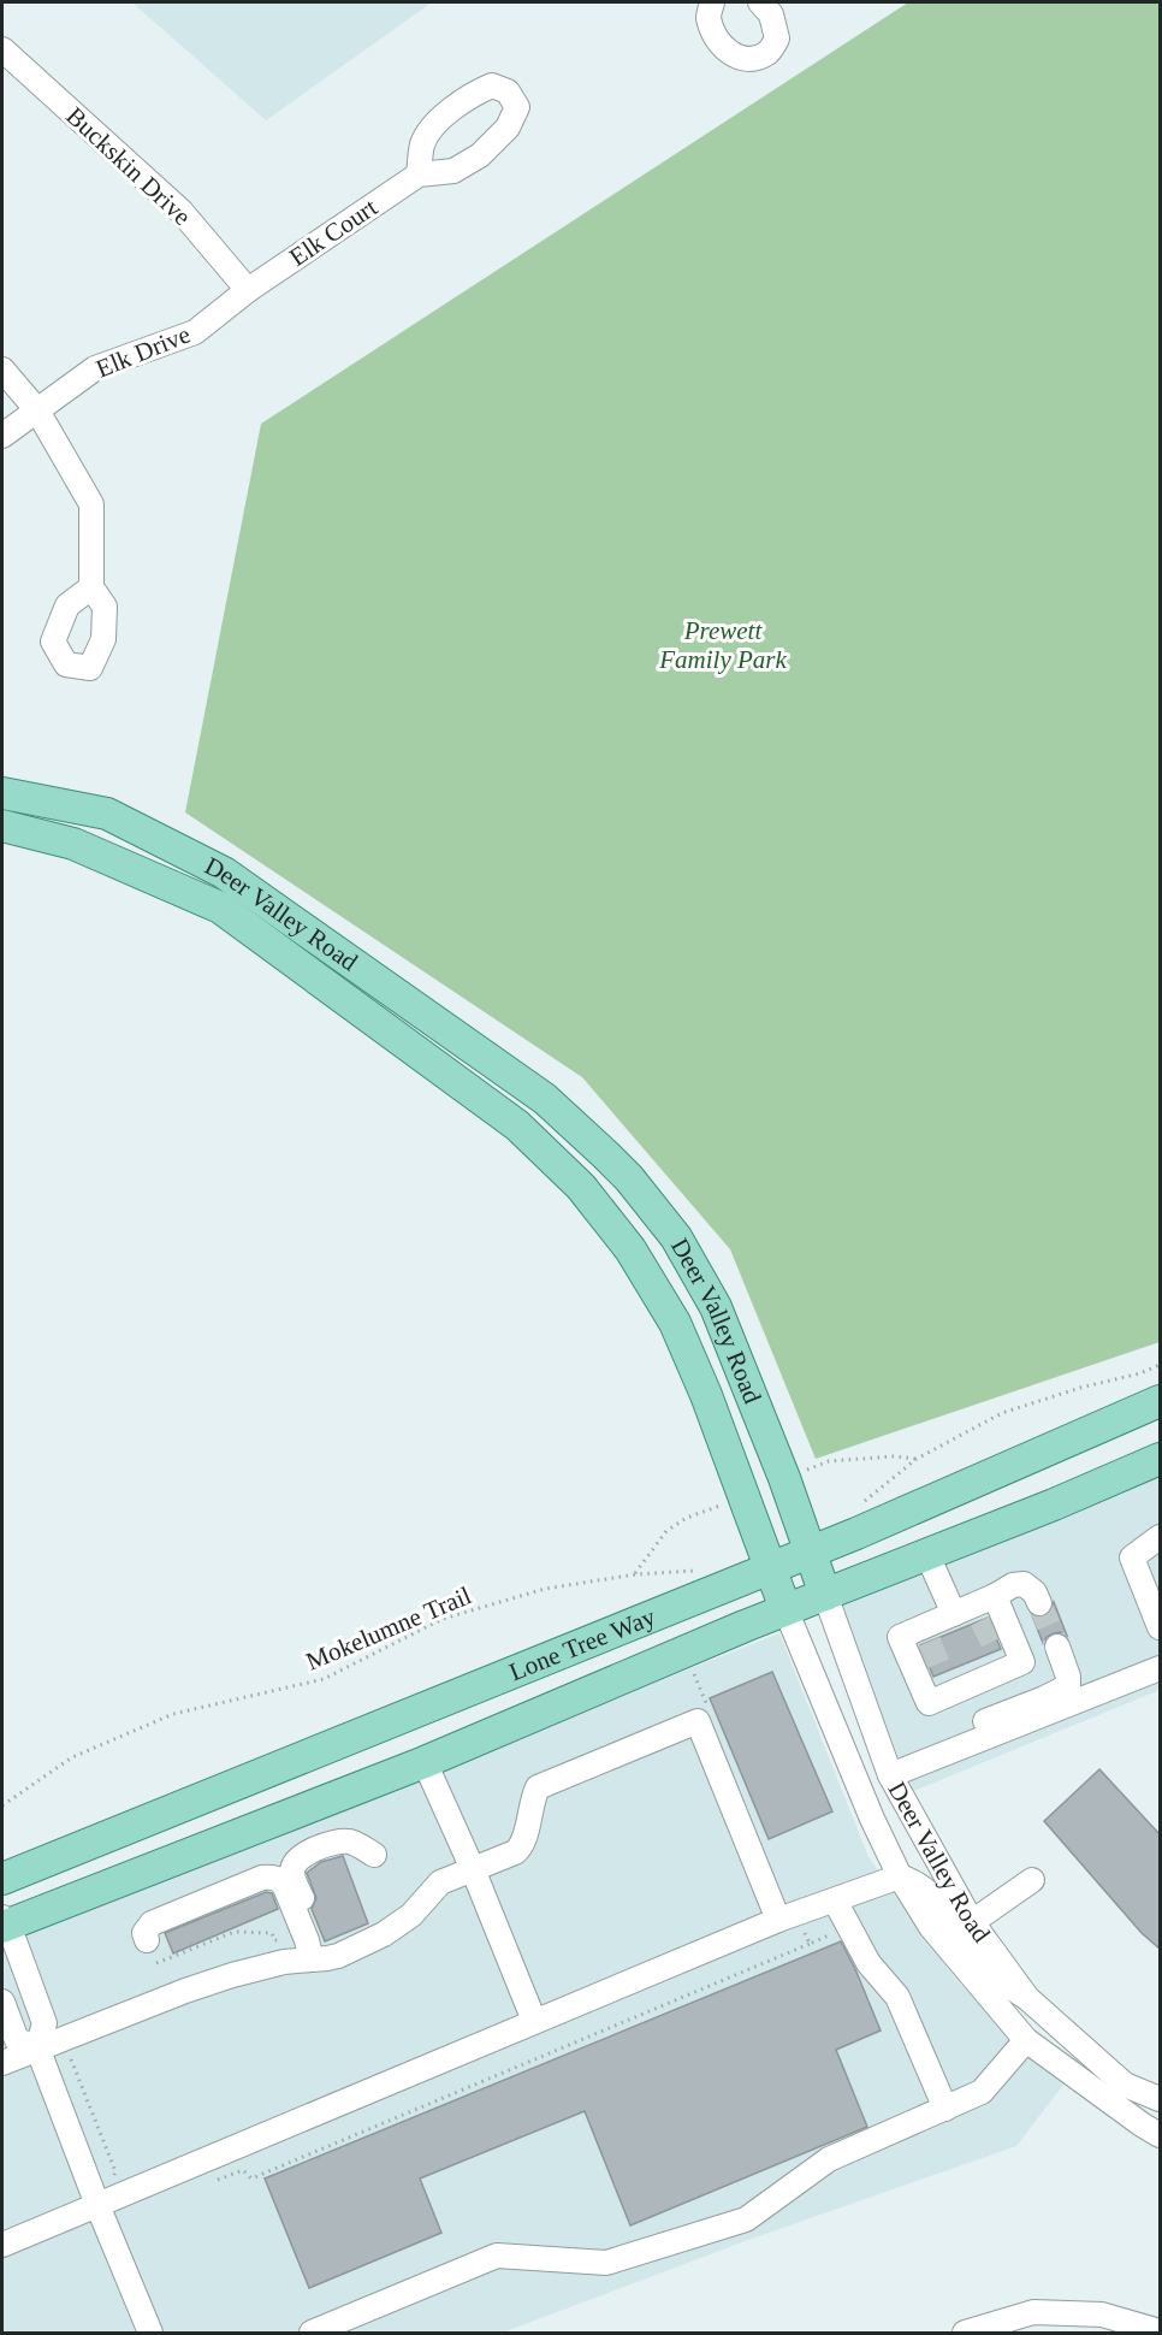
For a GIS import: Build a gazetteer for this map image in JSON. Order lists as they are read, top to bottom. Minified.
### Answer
{"streets":{"main road":["Deer Valley Road","Lone Tree Way"],"street":["Buckskin Drive","Elk Court","Elk Drive"],"path":["Mokelumne Trail"]},"crossings":[["Buckskin Drive","Elk Court"],["Buckskin Drive","Elk Drive"],["Elk Court","Elk Drive"],["Deer Valley Road","Lone Tree Way"]],"parks":["Prewett Family Park"]}
